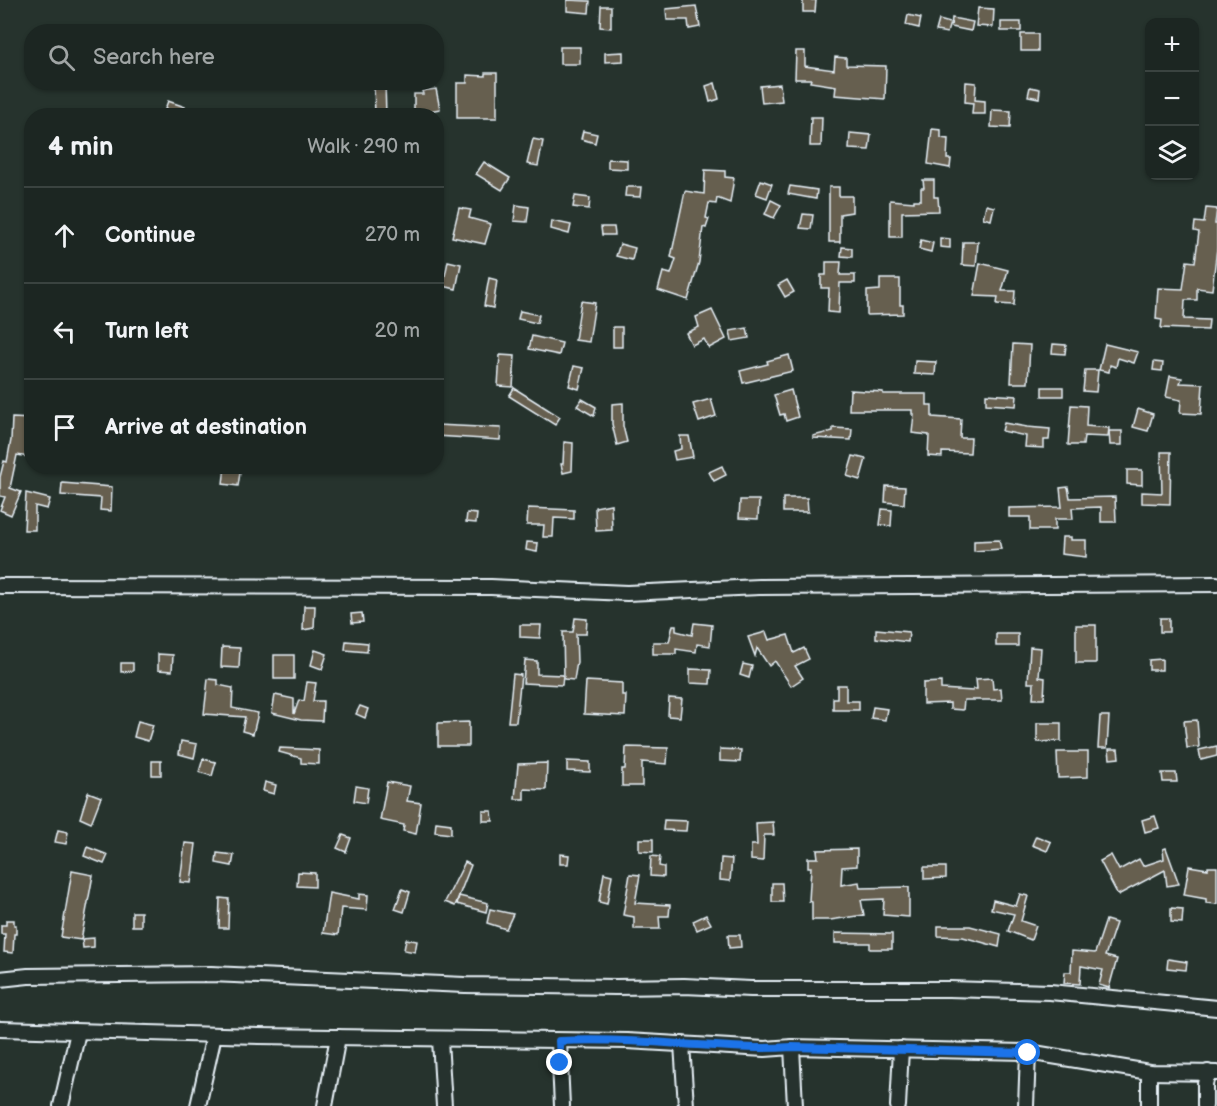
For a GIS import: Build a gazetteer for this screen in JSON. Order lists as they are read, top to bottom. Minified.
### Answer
{"page":{"map_buttons":["+","−"],"search":"Search here","heading":["4 min","Walk · 290 m"],"list":[["Continue","270 m"],["Turn left","20 m"],"Arrive at destination"]}}
